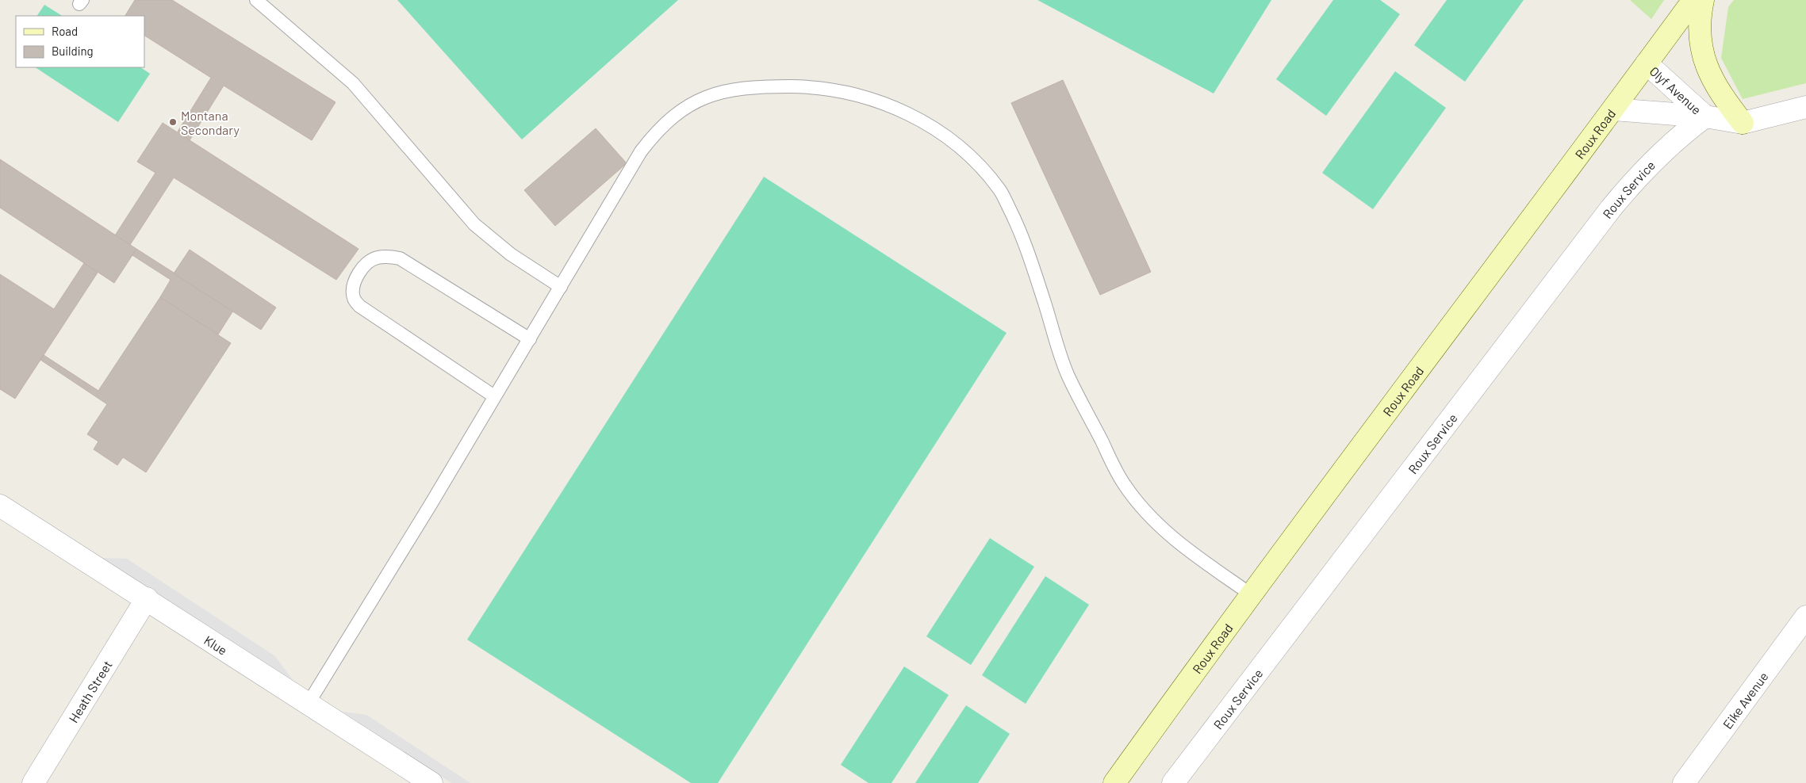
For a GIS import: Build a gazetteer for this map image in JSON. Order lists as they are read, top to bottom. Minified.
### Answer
{"streets":{"street":["Olyf Avenue","Roux Road","Roux Service","Klue","Heath Street","Eike Avenue"]},"crossings":[["Olyf Avenue","Roux Road"],["Olyf Avenue","Roux Service"],["Klue","Heath Street"]],"places":["Montana Secondary"],"legend":["Road","Building"]}
